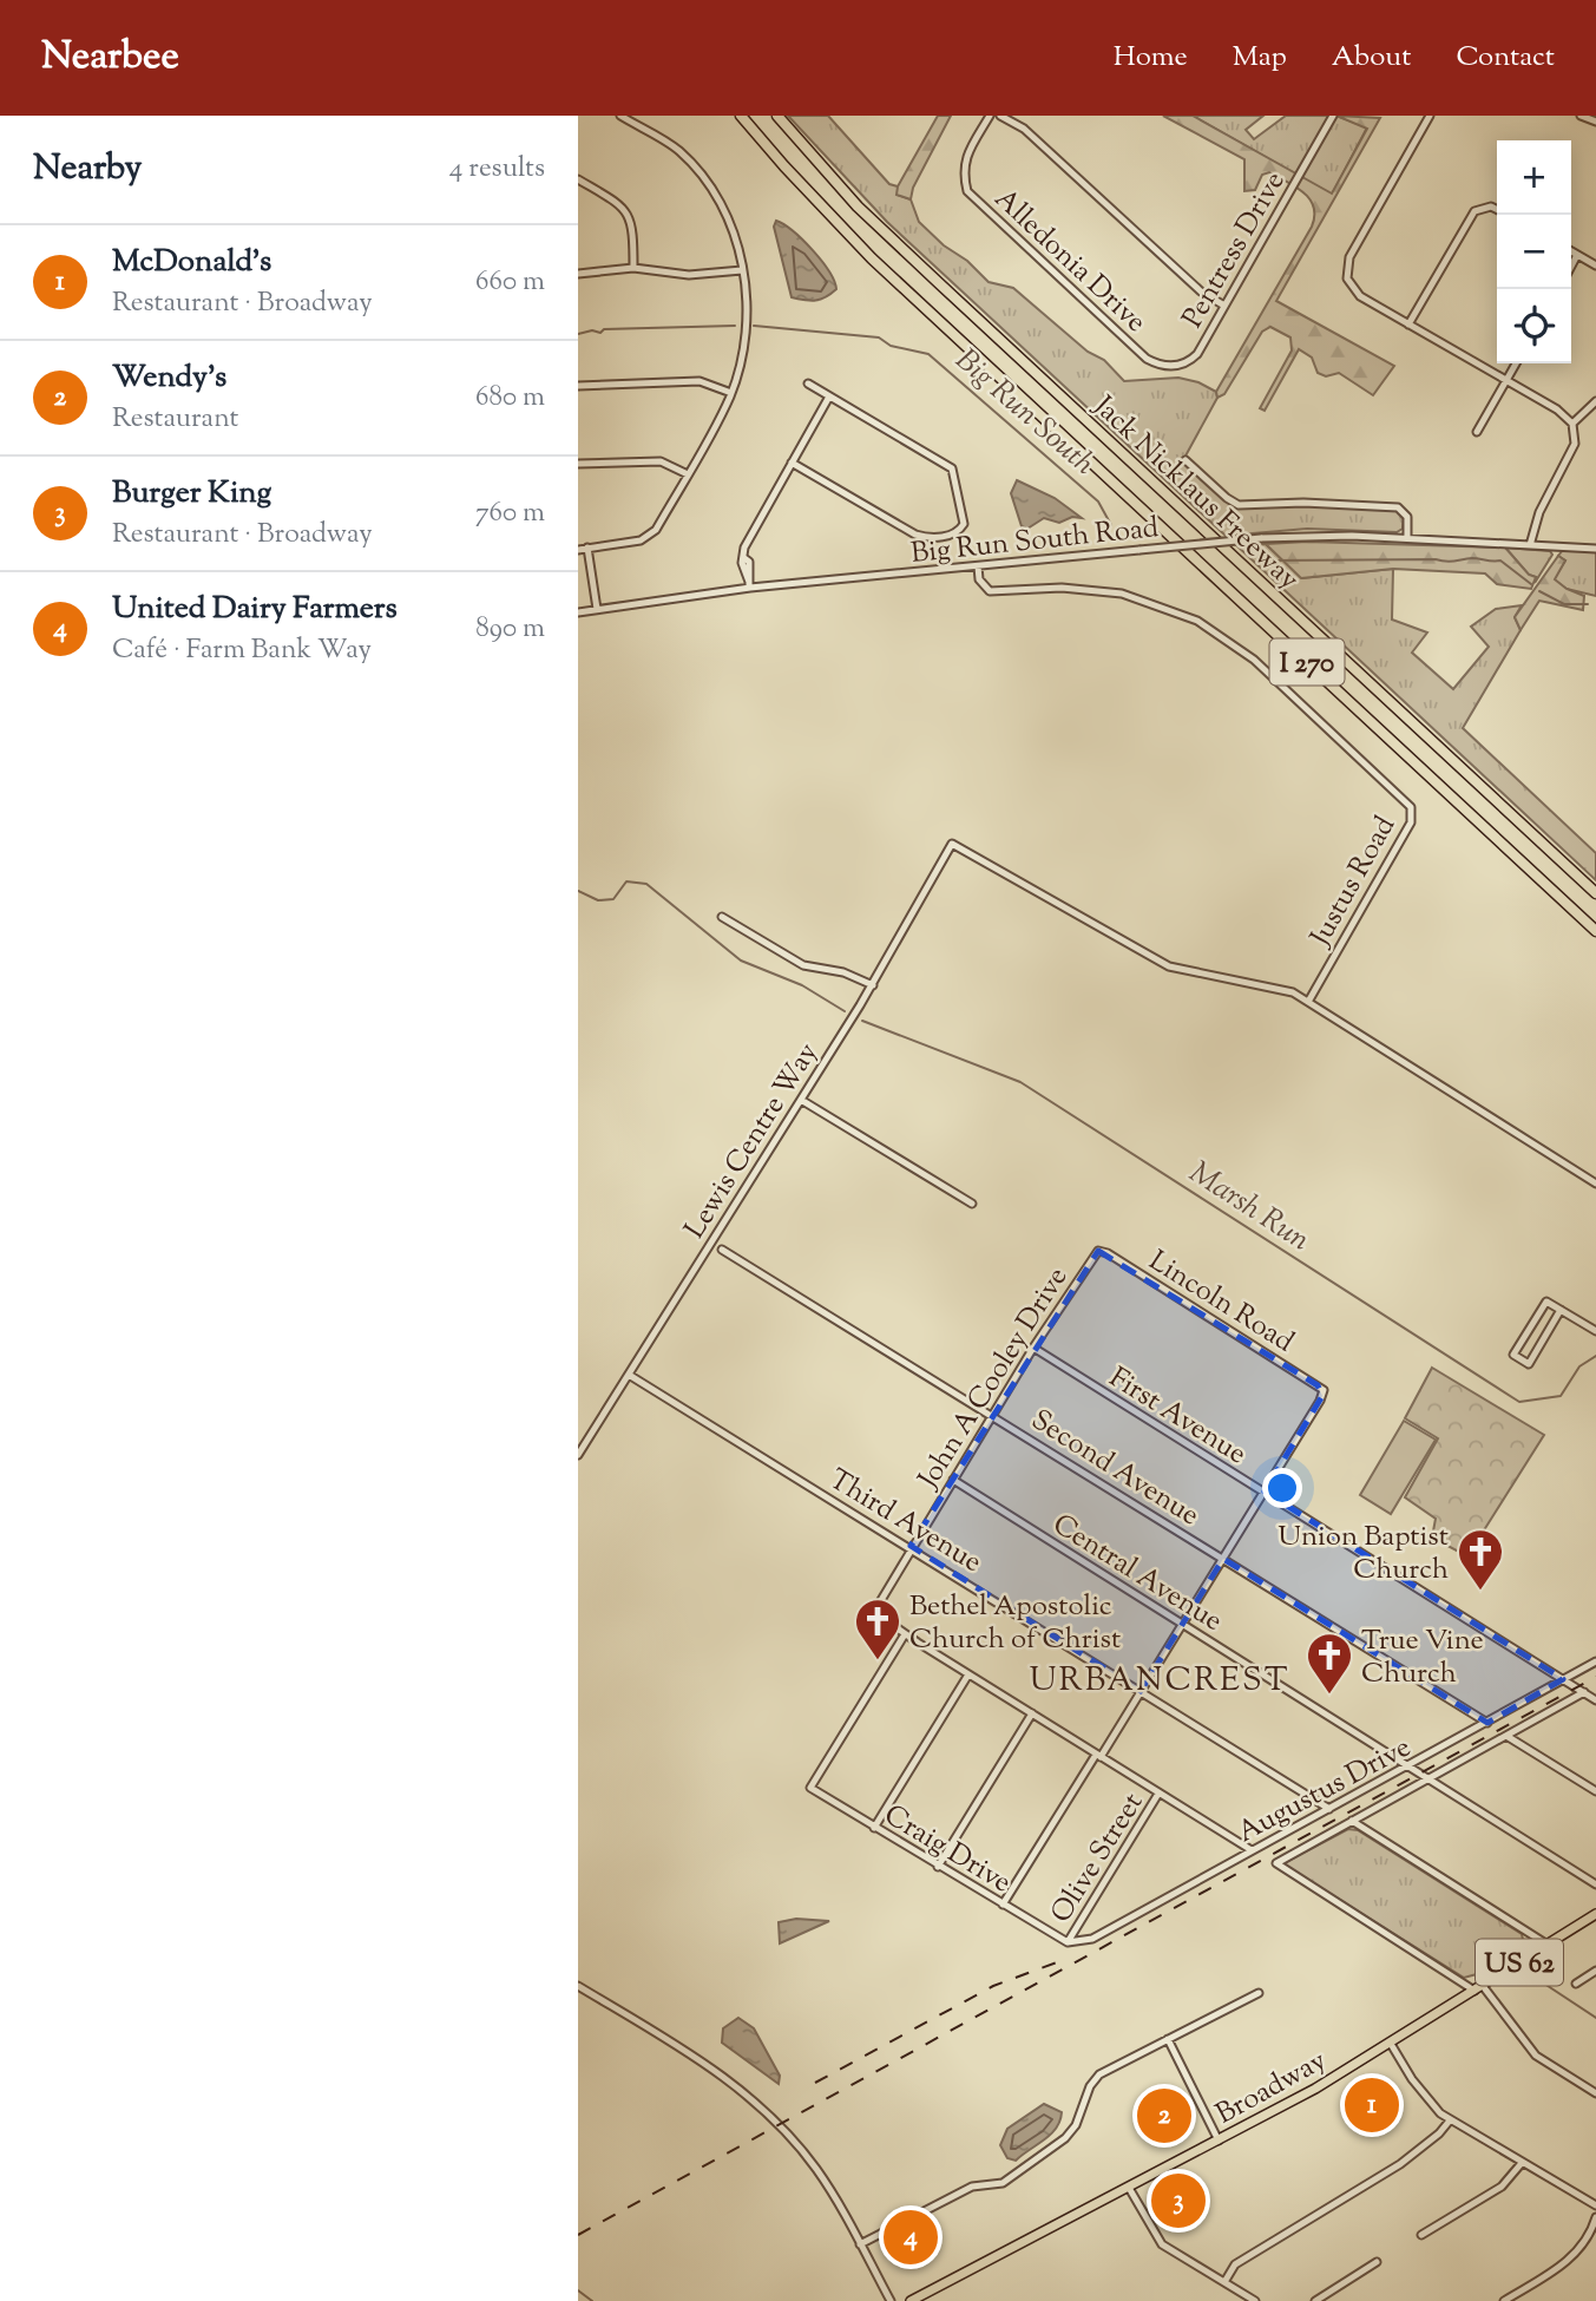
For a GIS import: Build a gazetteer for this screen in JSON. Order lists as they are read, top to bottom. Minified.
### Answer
{"streets":{"highway":["Jack Nicklaus Freeway","I 270"],"main road":["US 62","Broadway"],"street":["Pentress Drive","Alledonia Drive","Big Run South Road","Justus Road","Lewis Centre Way","Lincoln Road","John A Cooley Drive","First Avenue","Second Avenue","Third Avenue","Central Avenue","Augustus Drive","Craig Drive","Olive Street"]},"crossings":[["Pentress Drive","Alledonia Drive"],["Big Run South Road","Justus Road"],["Justus Road","Lewis Centre Way"],["Lewis Centre Way","Third Avenue"],["Lincoln Road","John A Cooley Drive"],["Lincoln Road","First Avenue"],["John A Cooley Drive","First Avenue"],["John A Cooley Drive","Second Avenue"],["John A Cooley Drive","Third Avenue"],["John A Cooley Drive","Central Avenue"],["John A Cooley Drive","Craig Drive"],["First Avenue","Augustus Drive"],["Second Avenue","Augustus Drive"],["Third Avenue","Augustus Drive"],["Central Avenue","Augustus Drive"],["Augustus Drive","Craig Drive"],["Augustus Drive","Olive Street"],["Craig Drive","Olive Street"]],"districts":["URBANCREST"],"water":["Big Run South","Marsh Run"],"places":{"church":["Union Baptist Church","Bethel Apostolic Church of Christ","True Vine Church"]},"page":{"header":"Nearbee","nav":["Home","Map","About","Contact"],"heading":["Nearby","4 results"],"map_buttons":["+","−"],"list":[{"mark":"1","name":"McDonald's","note":"Restaurant · Broadway","value":"660 m"},{"mark":"2","name":"Wendy's","note":"Restaurant","value":"680 m"},{"mark":"3","name":"Burger King","note":"Restaurant · Broadway","value":"760 m"},{"mark":"4","name":"United Dairy Farmers","note":"Café · Farm Bank Way","value":"890 m"}],"pins":["1","2","3","4"]}}
